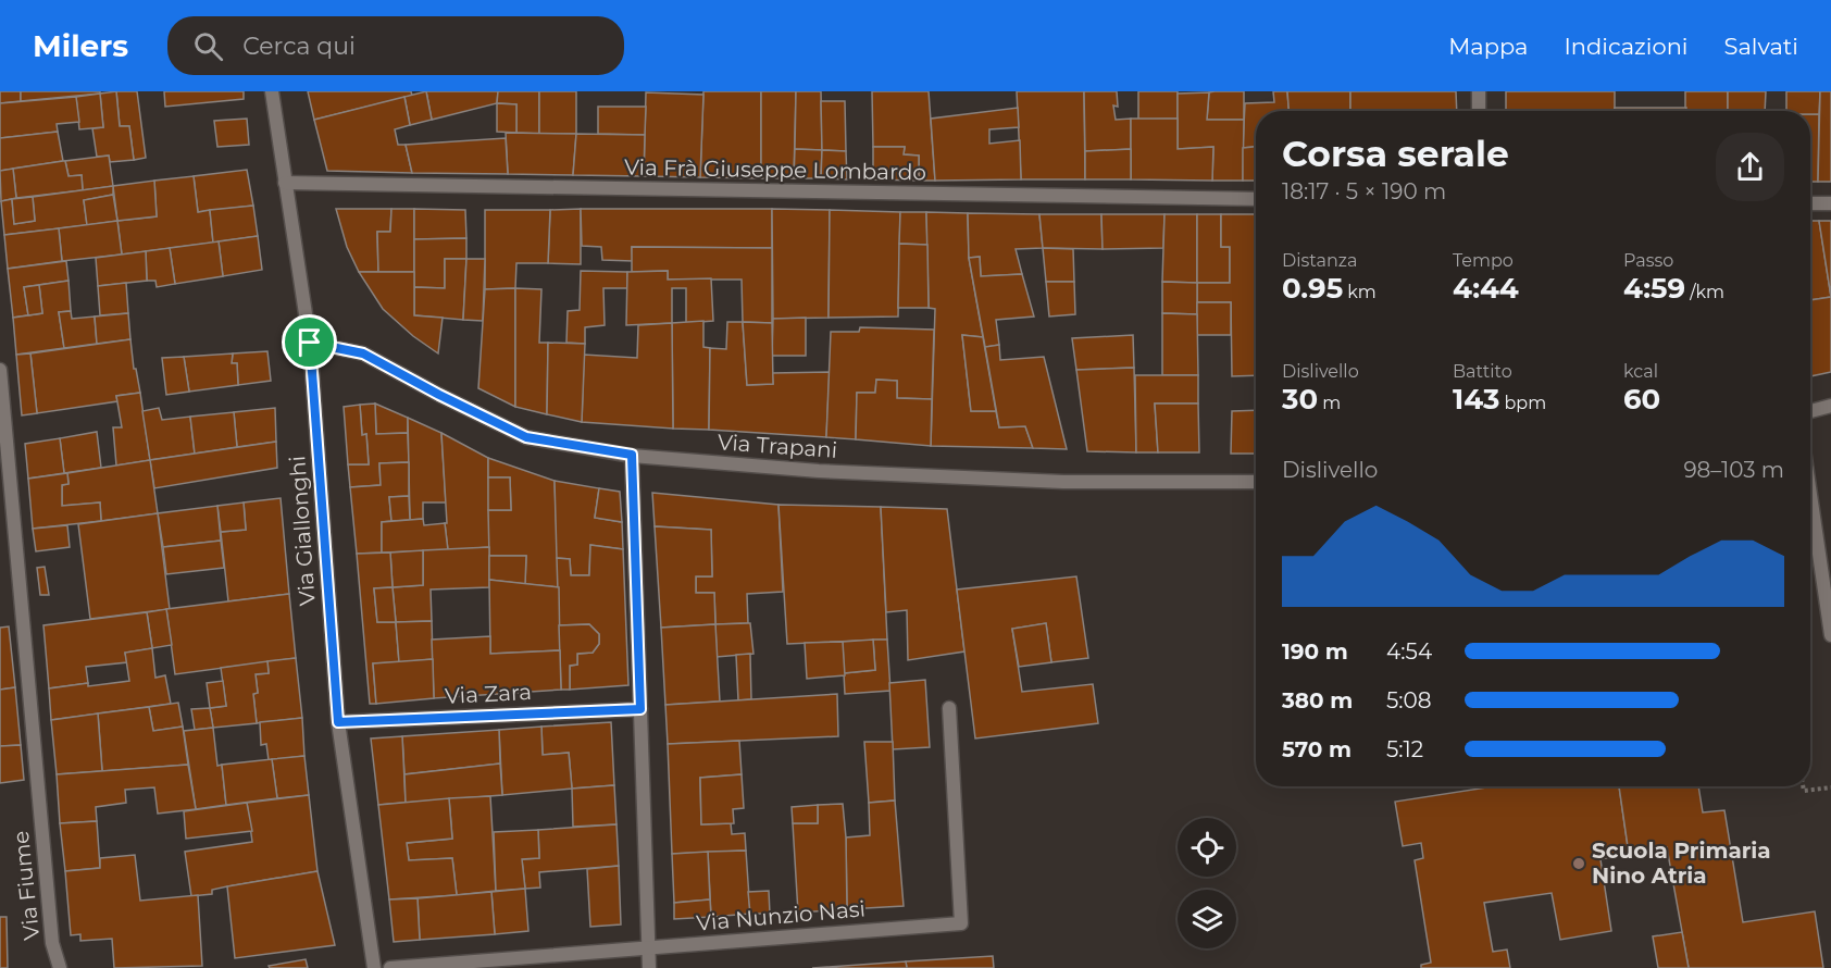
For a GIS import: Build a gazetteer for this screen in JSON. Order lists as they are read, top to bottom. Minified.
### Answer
{"streets":{"street":["Via Frà Giuseppe Lombardo","Via Trapani","Via Giallonghi","Via Zara","Via Fiume","Via Nunzio Nasi"]},"crossings":[["Via Frà Giuseppe Lombardo","Via Giallonghi"],["Via Trapani","Via Giallonghi"],["Via Giallonghi","Via Zara"]],"places":["Scuola Primaria Nino Atria"],"page":{"header":"Milers","search":"Cerca qui","nav":["Mappa","Indicazioni","Salvati"],"heading":["Corsa serale","18:17 · 5 × 190 m"],"stats":[["Distanza","0.95 km"],["Tempo","4:44"],["Passo","4:59 /km"],["Dislivello","30 m"],["Battito","143 bpm"],["kcal","60"]],"chart":["Dislivello","98–103 m"],"list":[{"name":"190 m","note":"4:54"},{"name":"380 m","note":"5:08"},{"name":"570 m","note":"5:12"}]}}
